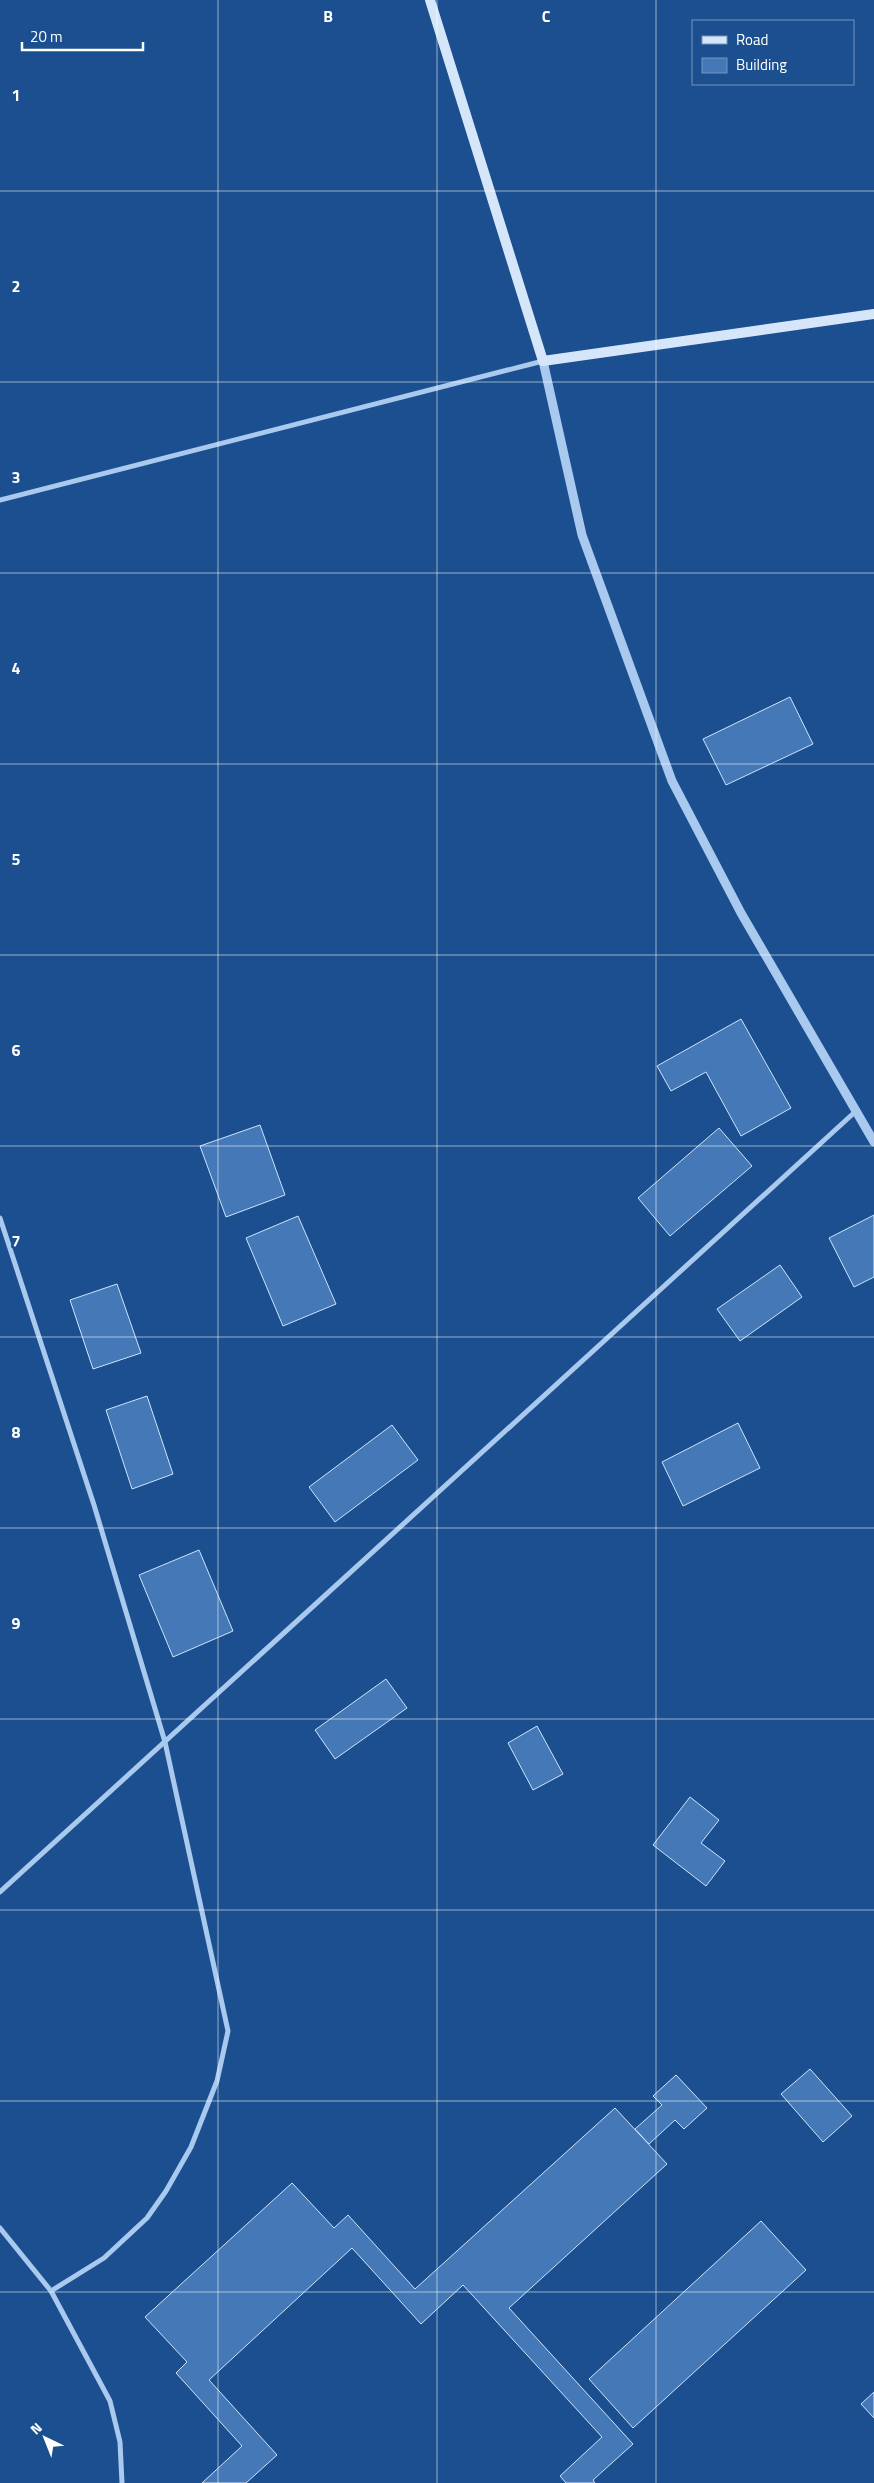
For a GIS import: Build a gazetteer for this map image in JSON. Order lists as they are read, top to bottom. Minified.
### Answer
{"legend":["Road","Building"],"scale_bar":"20 m","north":"top left","grid":{"columns":["B","C"],"rows":["1","2","3","4","5","6","7","8","9"]}}
